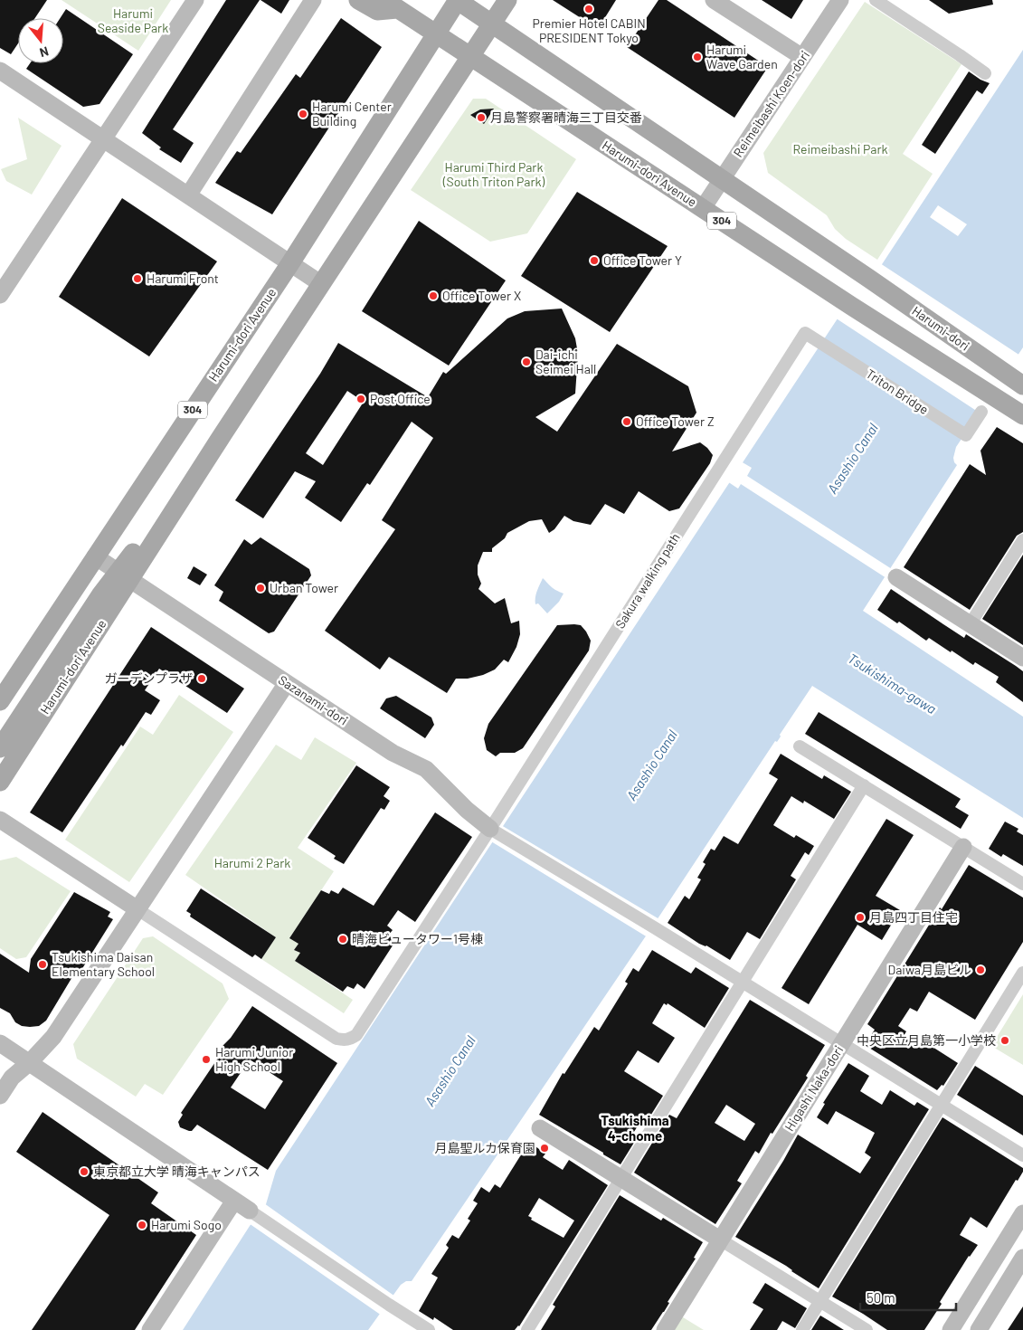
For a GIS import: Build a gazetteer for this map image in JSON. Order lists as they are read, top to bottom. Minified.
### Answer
{"streets":{"main road":["Harumi-dori Avenue","304","Harumi-dori"],"street":["Reimeibashi Koen-dori","Triton Bridge","Sakura walking path","Sazanami-dori","Higashi Naka-dori"]},"crossings":[["Reimeibashi Koen-dori","Harumi-dori Avenue"],["Harumi-dori Avenue","304"],["Harumi-dori Avenue","Harumi-dori"],["Harumi-dori Avenue","Sazanami-dori"],["Triton Bridge","Sakura walking path"],["Sakura walking path","Sazanami-dori"]],"districts":["Tsukishima 4-chome"],"water":["Asashio Canal","Tsukishima-gawa"],"parks":["Harumi Seaside Park","Reimeibashi Park","Harumi Third Park (South Triton Park)","Harumi 2 Park"],"places":["Premier Hotel CABIN PRESIDENT Tokyo","Harumi Wave Garden","Harumi Center Building","月島警察署晴海三丁目交番","Office Tower Y","Harumi Front","Office Tower X","Dai-ichi Seimei Hall","Post Office","Office Tower Z","Urban Tower","ガーデンプラザ","月島四丁目住宅","晴海ビュータワー1号棟","Tsukishima Daisan Elementary School","Daiwa月島ビル","中央区立月島第一小学校","Harumi Junior High School","月島聖ルカ保育園","東京都立大学 晴海キャンパス","Harumi Sogo"],"scale_bar":"50 m","north":"bottom"}
